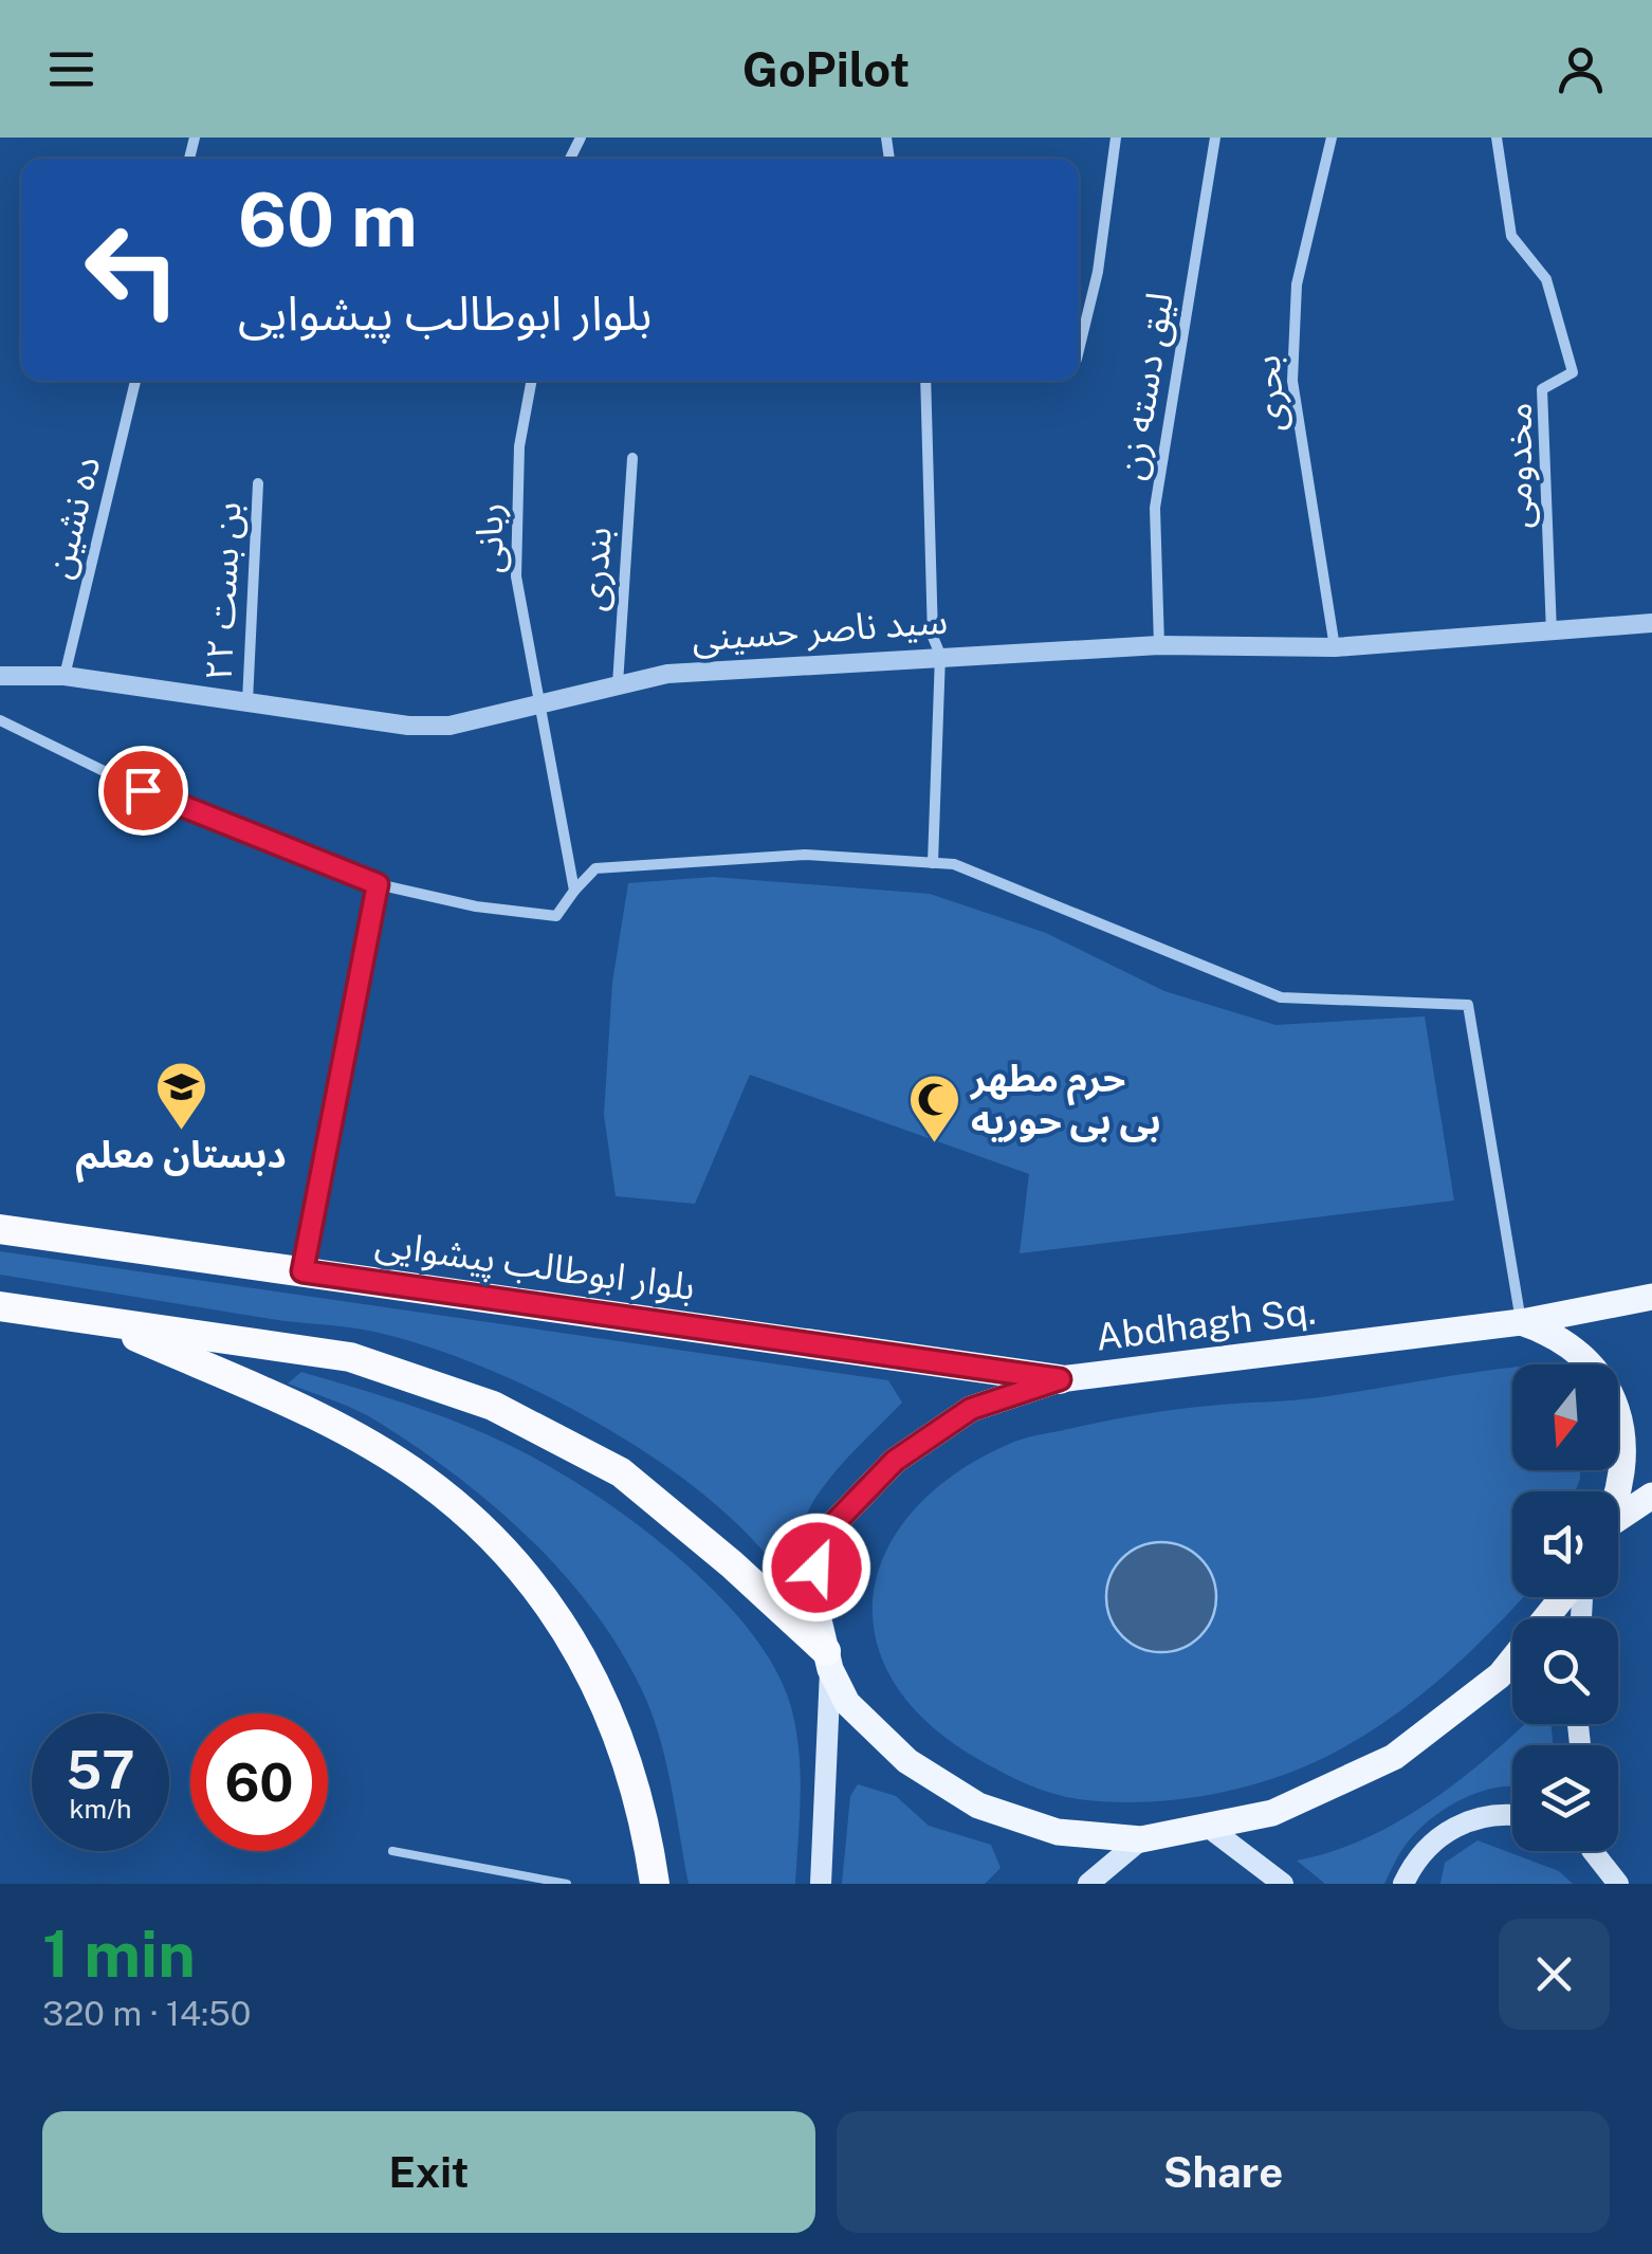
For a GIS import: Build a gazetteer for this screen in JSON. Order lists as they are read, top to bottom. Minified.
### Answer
{"streets":{"highway":["بلوار ابوطالب پیشوایی"],"main road":["Abdhagh Sq."],"street":["لیق دسته زن","بحری","مخدومی","ده نشین","ربانی","بندری","بن بست ۲۲","سید ناصر حسینی"]},"crossings":[["لیق دسته زن","سید ناصر حسینی"],["بحری","سید ناصر حسینی"],["مخدومی","سید ناصر حسینی"],["ده نشین","سید ناصر حسینی"],["ربانی","سید ناصر حسینی"],["بندری","سید ناصر حسینی"],["بن بست ۲۲","سید ناصر حسینی"],["بلوار ابوطالب پیشوایی","Abdhagh Sq."]],"places":{"school or university":["دبستان معلم"],"mosque":["حرم مطهر بی بی حوریه"]},"north":"bottom","page":{"header":"GoPilot","turn":["60 m","بلوار ابوطالب پیشوایی"],"speed":"57 km/h","limit":"60","heading":["1 min","320 m · 14:50"],"buttons":["Exit","Share"]}}
